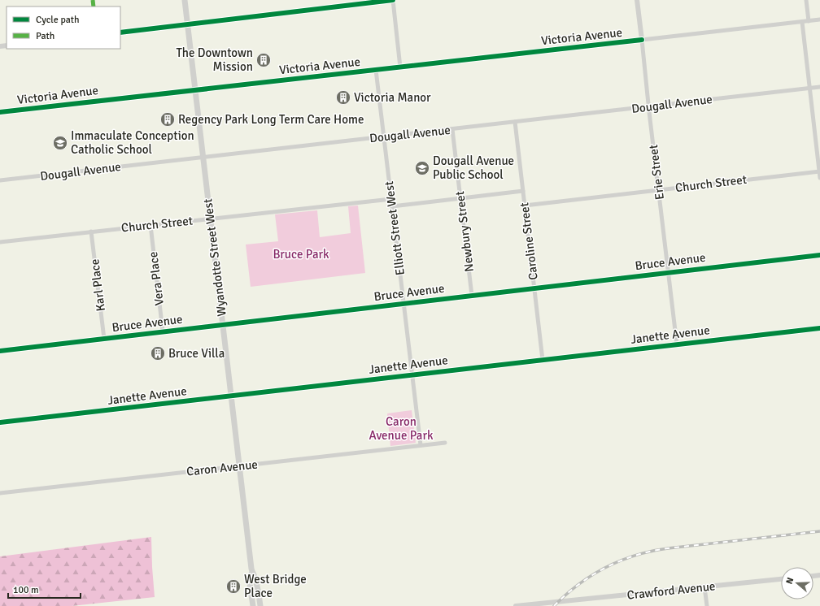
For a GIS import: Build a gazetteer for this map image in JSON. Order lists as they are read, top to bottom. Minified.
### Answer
{"streets":{"main road":["Wyandotte Street West"],"street":["Victoria Avenue","Dougall Avenue","Erie Street","Church Street","Elliott Street West","Newbury Street","Caroline Street","Bruce Avenue","Vera Place","Karl Place","Janette Avenue","Caron Avenue","Crawford Avenue"]},"crossings":[["Victoria Avenue","Erie Street"],["Victoria Avenue","Elliott Street West"],["Victoria Avenue","Wyandotte Street West"],["Dougall Avenue","Erie Street"],["Dougall Avenue","Elliott Street West"],["Dougall Avenue","Newbury Street"],["Dougall Avenue","Caroline Street"],["Dougall Avenue","Wyandotte Street West"],["Erie Street","Church Street"],["Erie Street","Bruce Avenue"],["Erie Street","Janette Avenue"],["Church Street","Elliott Street West"],["Church Street","Caroline Street"],["Church Street","Wyandotte Street West"],["Church Street","Vera Place"],["Church Street","Karl Place"],["Elliott Street West","Bruce Avenue"],["Elliott Street West","Janette Avenue"],["Elliott Street West","Caron Avenue"],["Newbury Street","Bruce Avenue"],["Caroline Street","Bruce Avenue"],["Caroline Street","Janette Avenue"],["Wyandotte Street West","Bruce Avenue"],["Wyandotte Street West","Janette Avenue"],["Wyandotte Street West","Caron Avenue"],["Bruce Avenue","Vera Place"],["Bruce Avenue","Karl Place"]],"parks":["Bruce Park","Caron Avenue Park"],"places":{"building":["The Downtown Mission","Victoria Manor","Regency Park Long Term Care Home","Bruce Villa","West Bridge Place"],"school or university":["Immaculate Conception Catholic School","Dougall Avenue Public School"]},"legend":["Cycle path","Path"],"scale_bar":"100 m","north":"left"}
